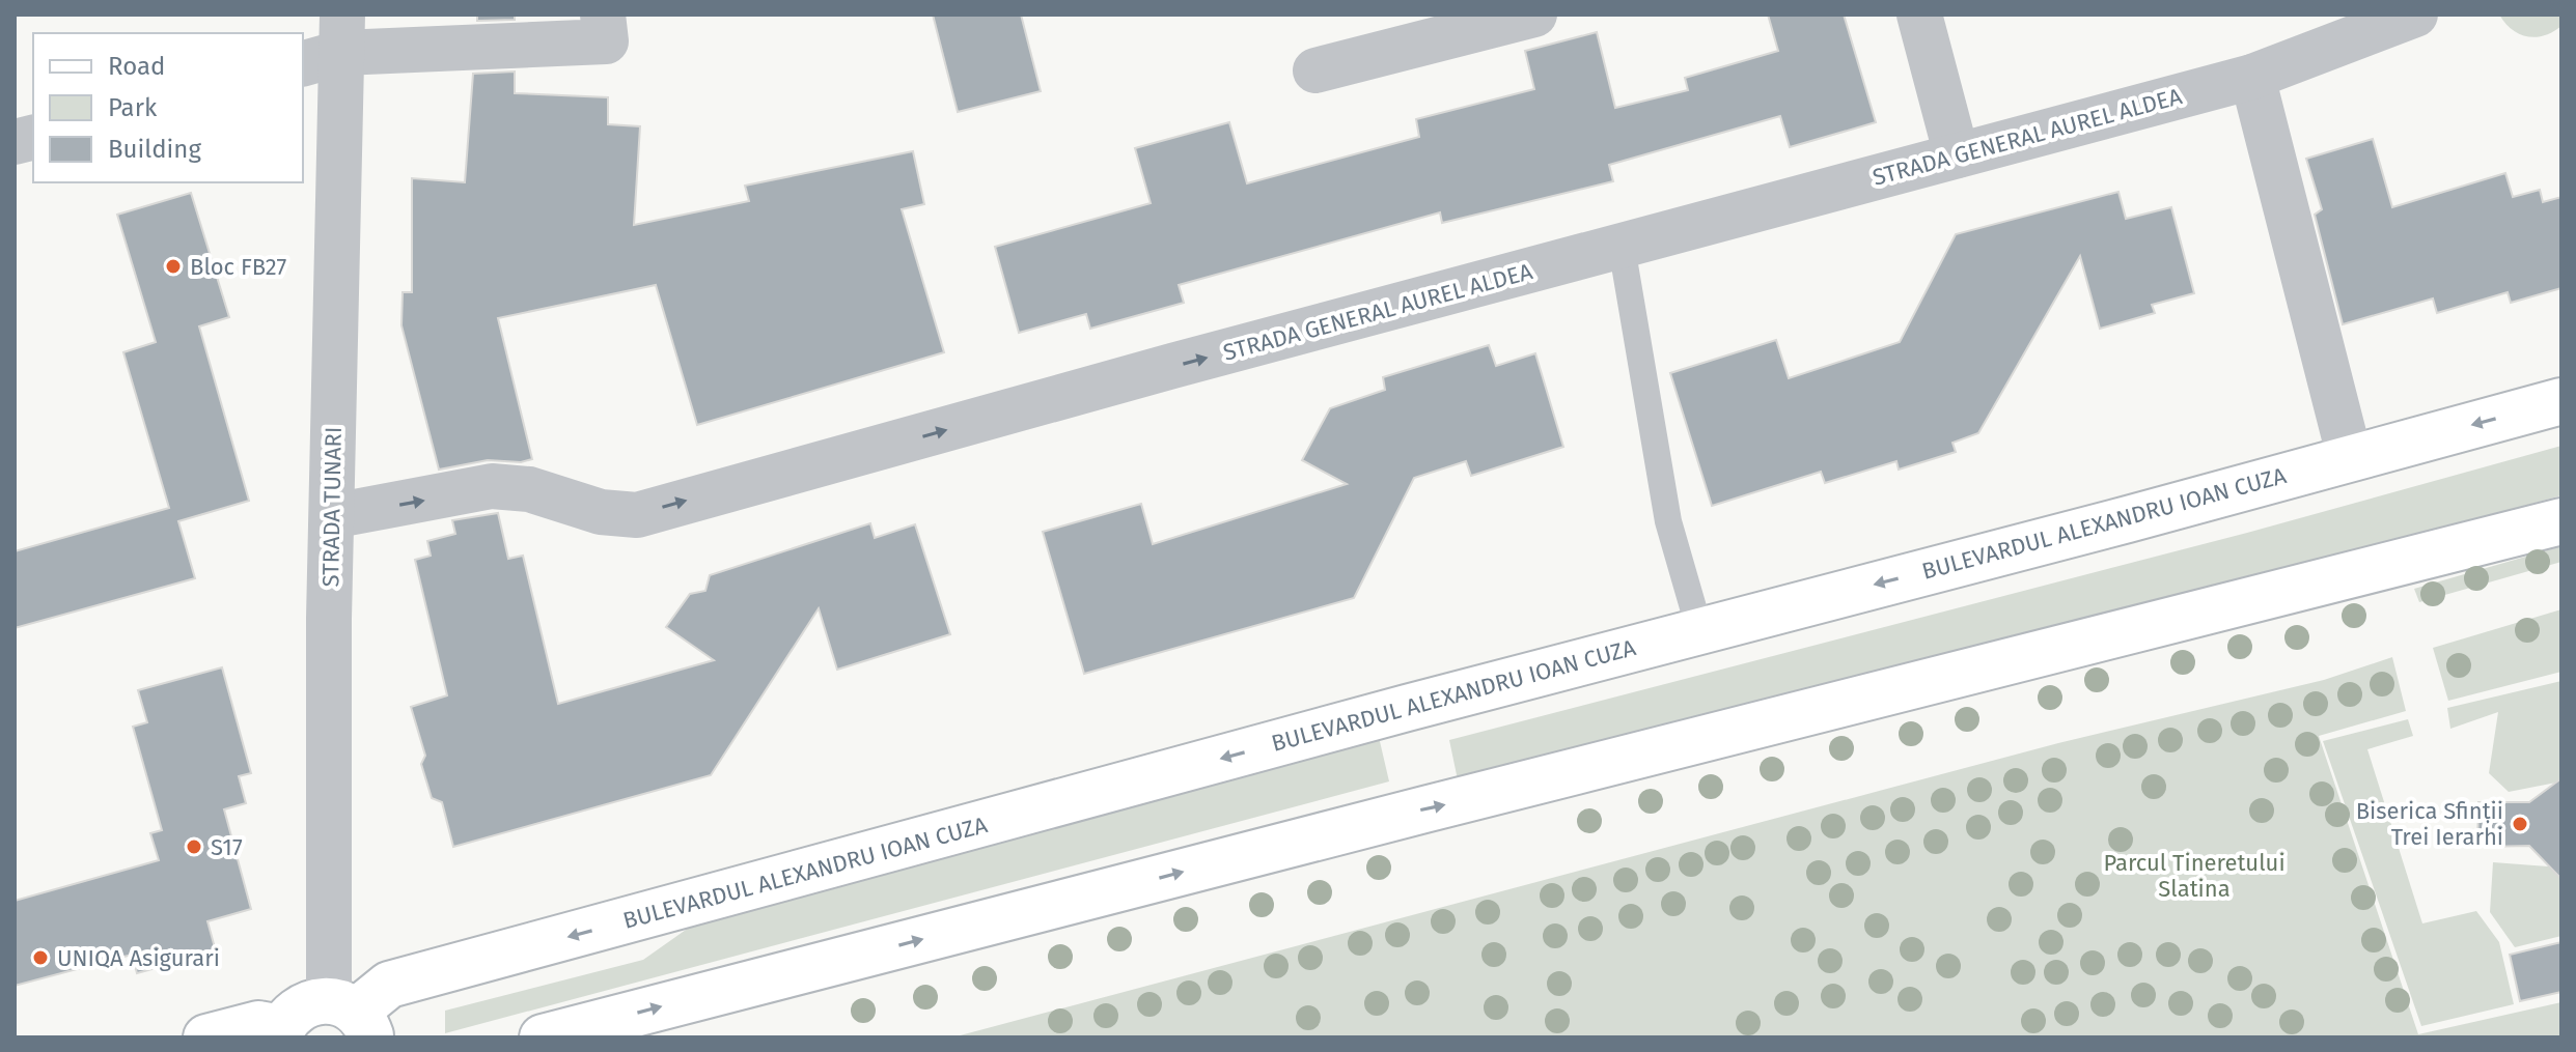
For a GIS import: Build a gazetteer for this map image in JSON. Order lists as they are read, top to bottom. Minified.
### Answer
{"streets":{"main road":["BULEVARDUL ALEXANDRU IOAN CUZA"],"street":["STRADA GENERAL AUREL ALDEA","STRADA TUNARI"]},"crossings":[["STRADA GENERAL AUREL ALDEA","STRADA TUNARI"],["STRADA TUNARI","BULEVARDUL ALEXANDRU IOAN CUZA"]],"one_way":["STRADA GENERAL AUREL ALDEA"],"parks":["Parcul Tineretului Slatina"],"places":["Bloc FB27","Biserica Sfinții Trei Ierarhi","S17","UNIQA Asigurari"],"legend":["Road","Park","Building"]}
